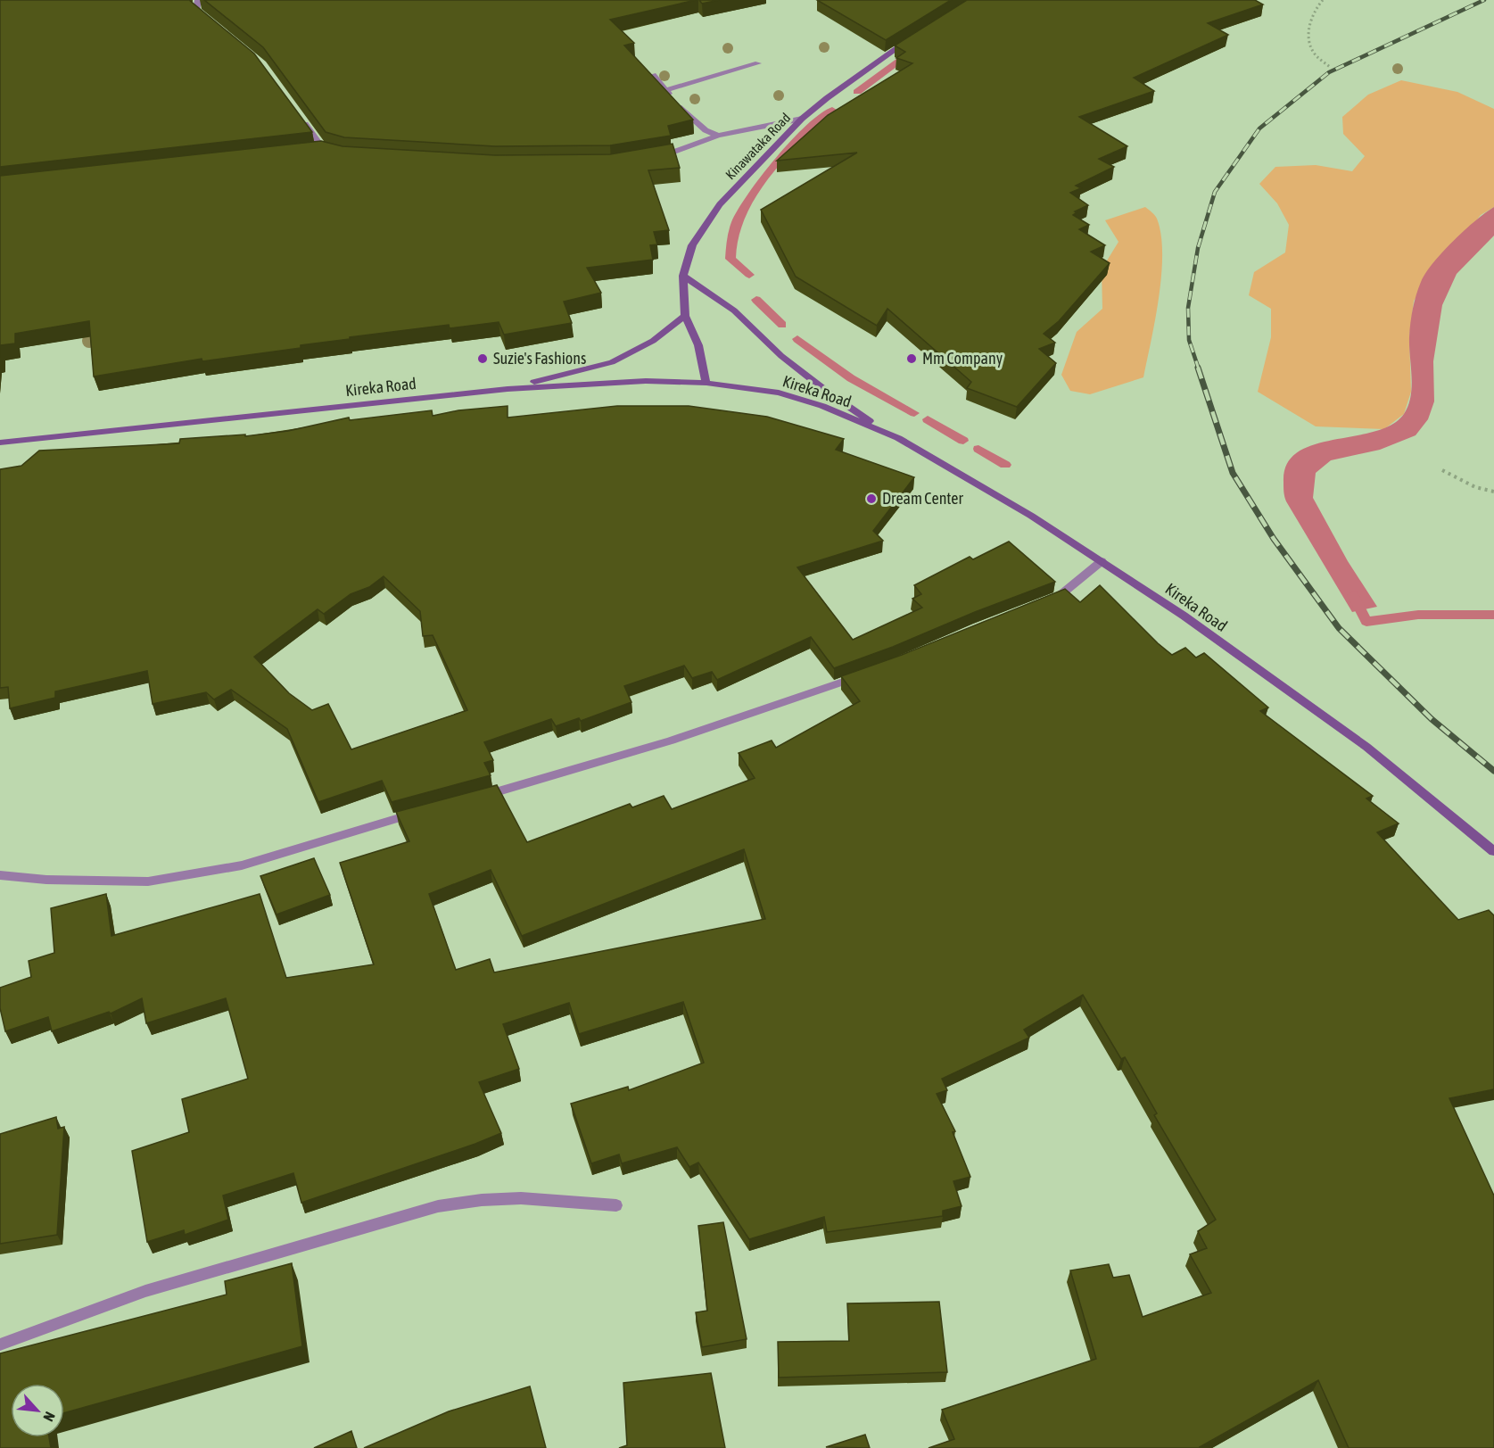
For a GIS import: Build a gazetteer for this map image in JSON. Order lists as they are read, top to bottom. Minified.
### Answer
{"streets":{"main road":["Kinawataka Road","Kireka Road"]},"crossings":[["Kinawataka Road","Kireka Road"]],"places":["Suzie's Fashions","Mm Company","Dream Center"],"north":"bottom right"}
